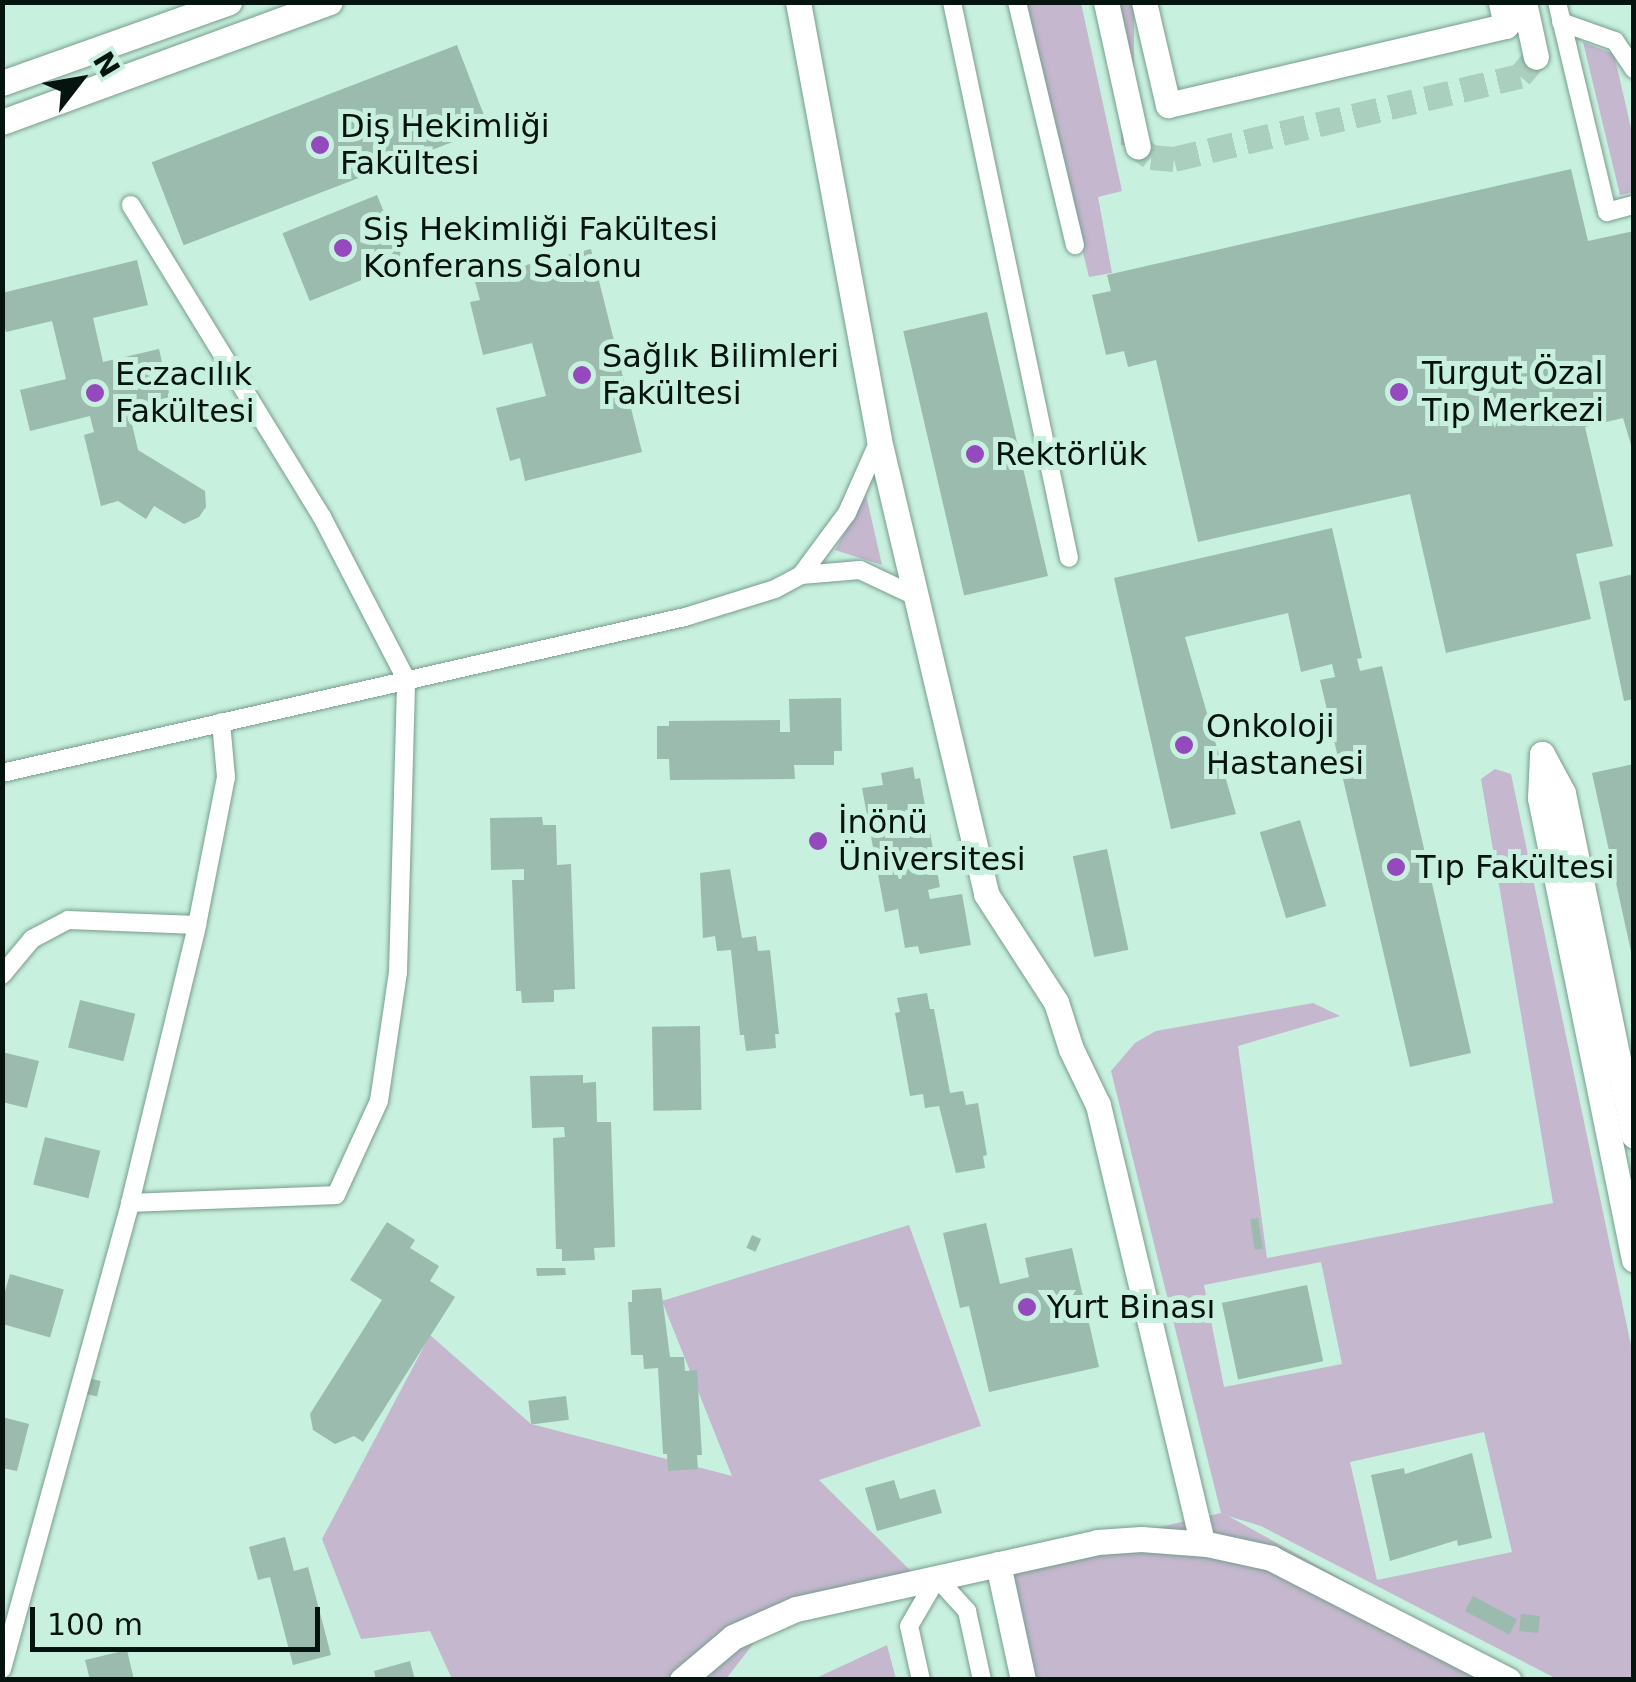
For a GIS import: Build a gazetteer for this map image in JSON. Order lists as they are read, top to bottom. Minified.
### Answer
{"places":["Diş Hekimliği Fakültesi","Siş Hekimliği Fakültesi Konferans Salonu","Sağlık Bilimleri Fakültesi","Turgut Özal Tıp Merkezi","Eczacılık Fakültesi","Rektörlük","Onkoloji Hastanesi","İnönü Üniversitesi","Tıp Fakültesi","Yurt Binası"],"scale_bar":"100 m","north":"top right"}
